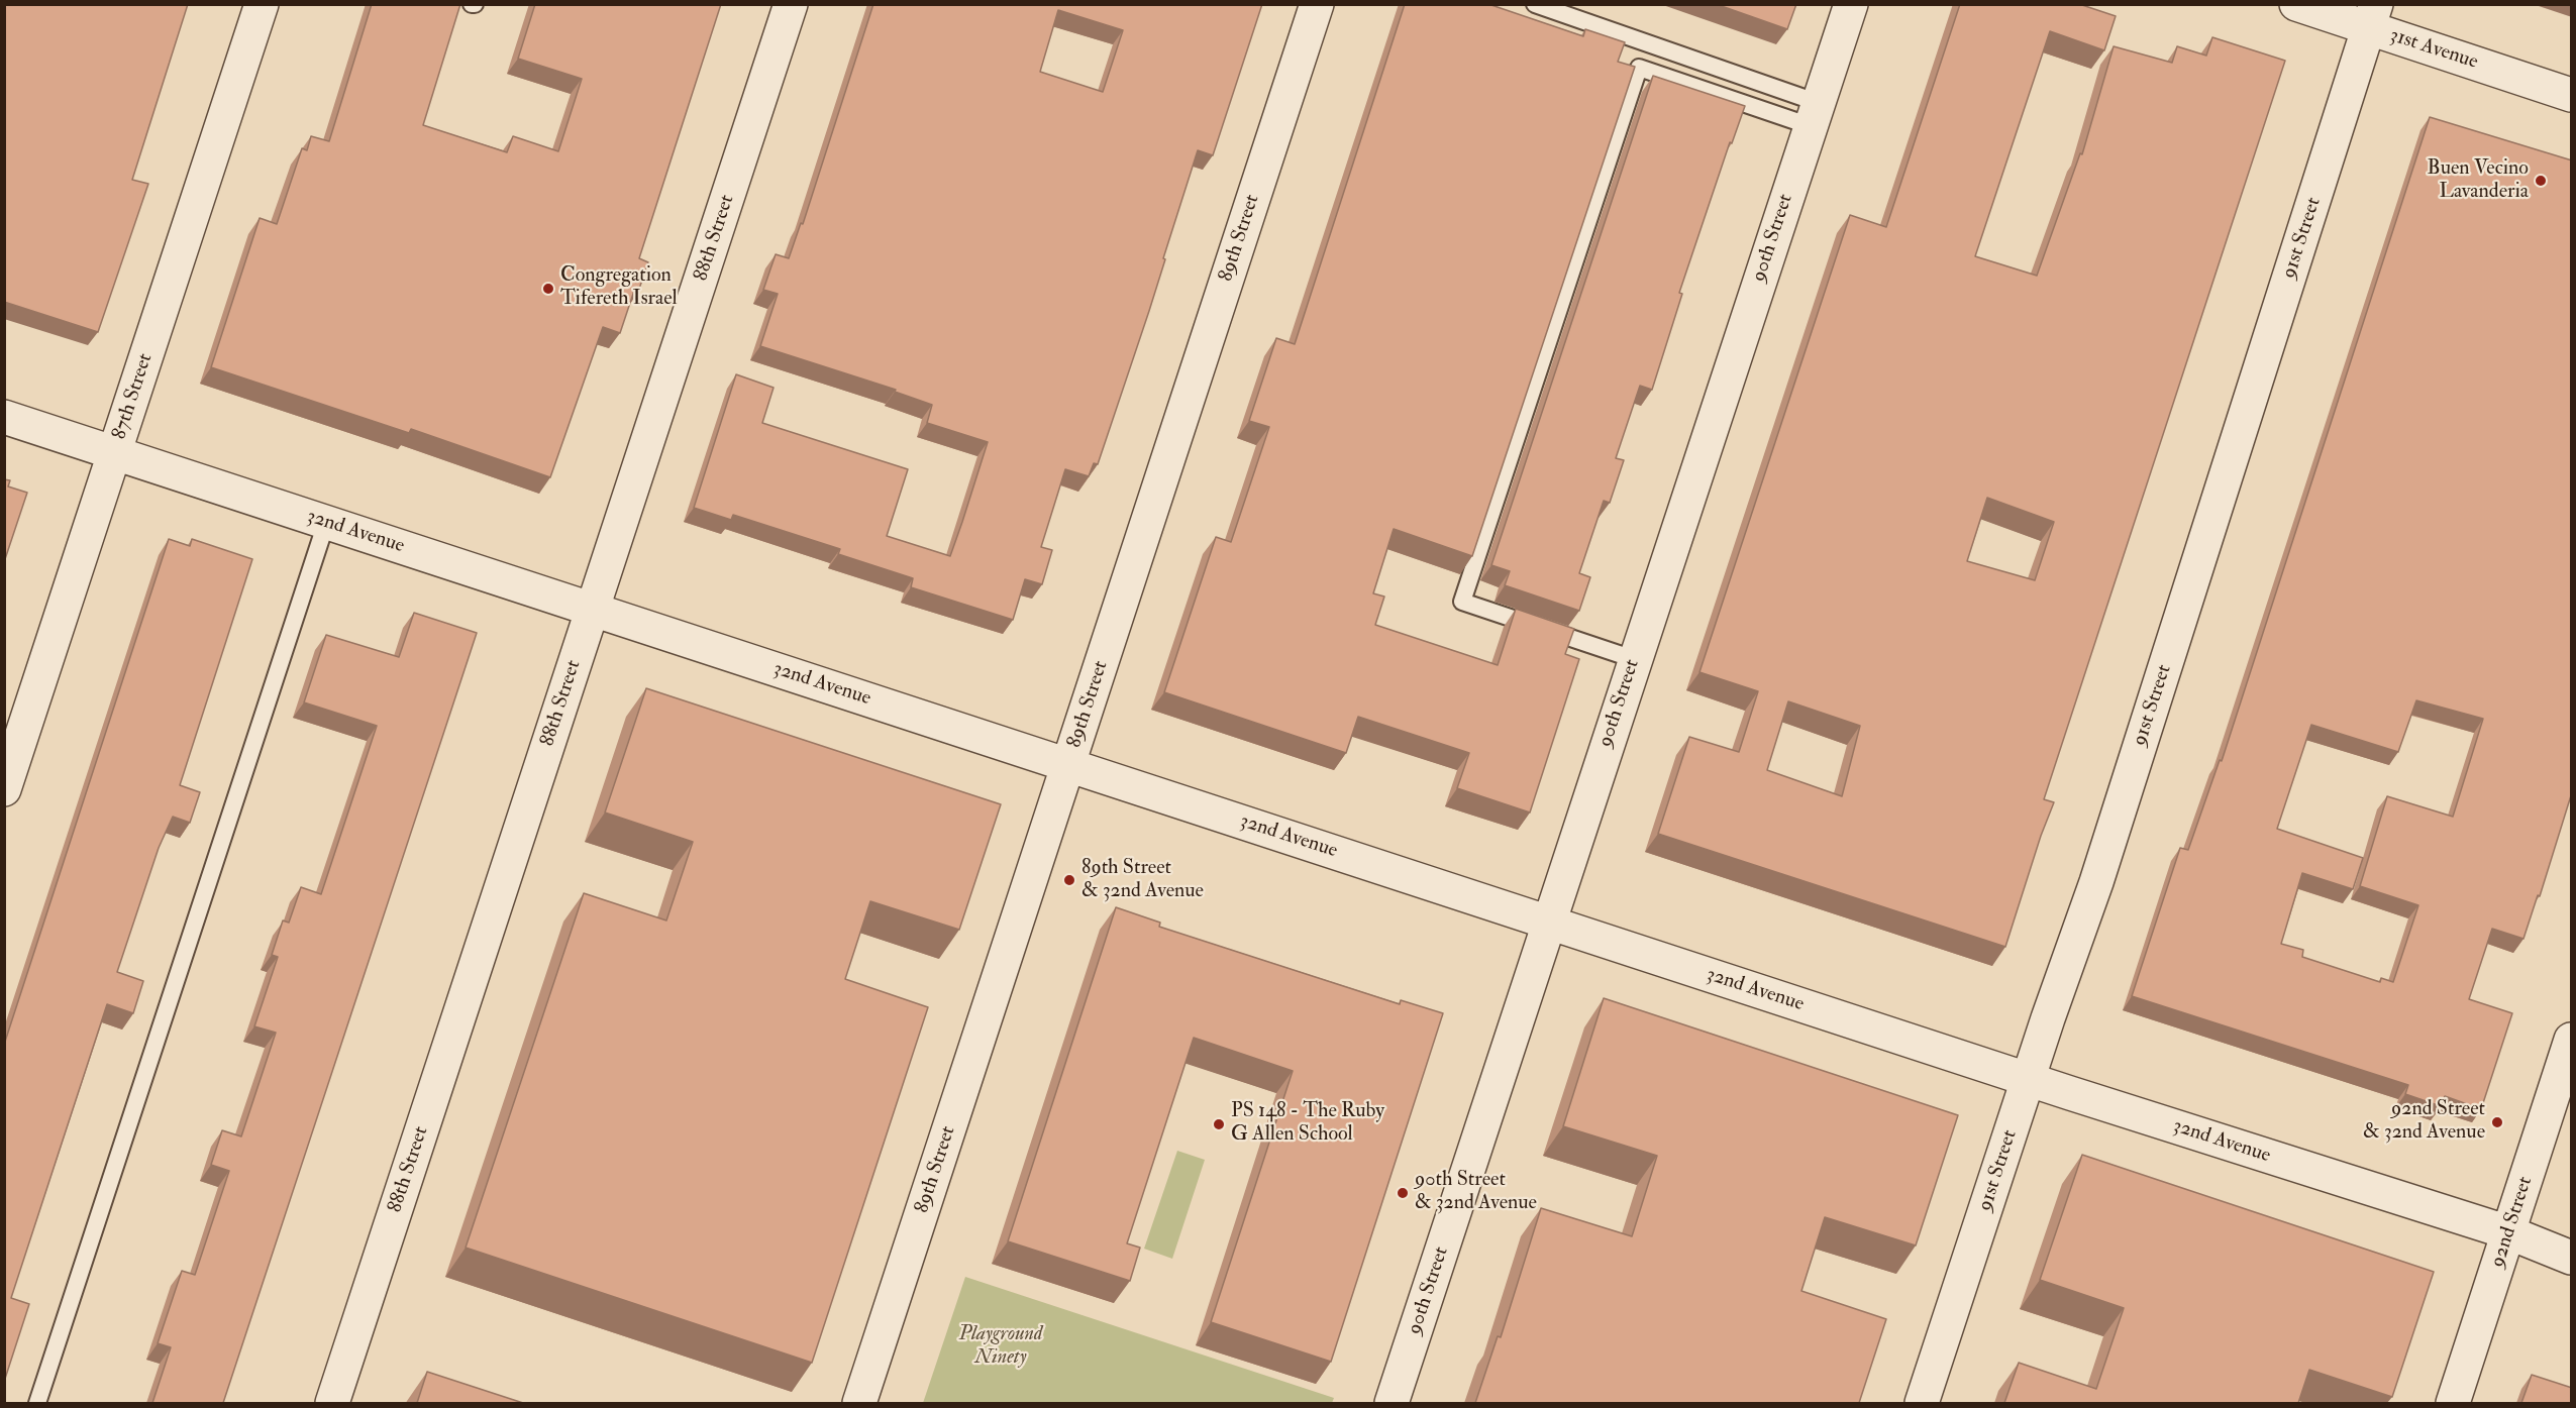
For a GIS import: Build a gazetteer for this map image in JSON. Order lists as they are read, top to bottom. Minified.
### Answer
{"streets":{"street":["31st Avenue","88th Street","89th Street","90th Street","91st Street","87th Street","32nd Avenue","92nd Street"]},"crossings":[["31st Avenue","91st Street"],["88th Street","32nd Avenue"],["89th Street","32nd Avenue"],["90th Street","32nd Avenue"],["91st Street","32nd Avenue"],["87th Street","32nd Avenue"],["32nd Avenue","92nd Street"]],"parks":["Playground Ninety"],"places":["Buen Vecino Lavanderia","Congregation Tifereth Israel","89th Street & 32nd Avenue","92nd Street & 32nd Avenue","PS 148 - The Ruby G Allen School","90th Street & 32nd Avenue"]}
